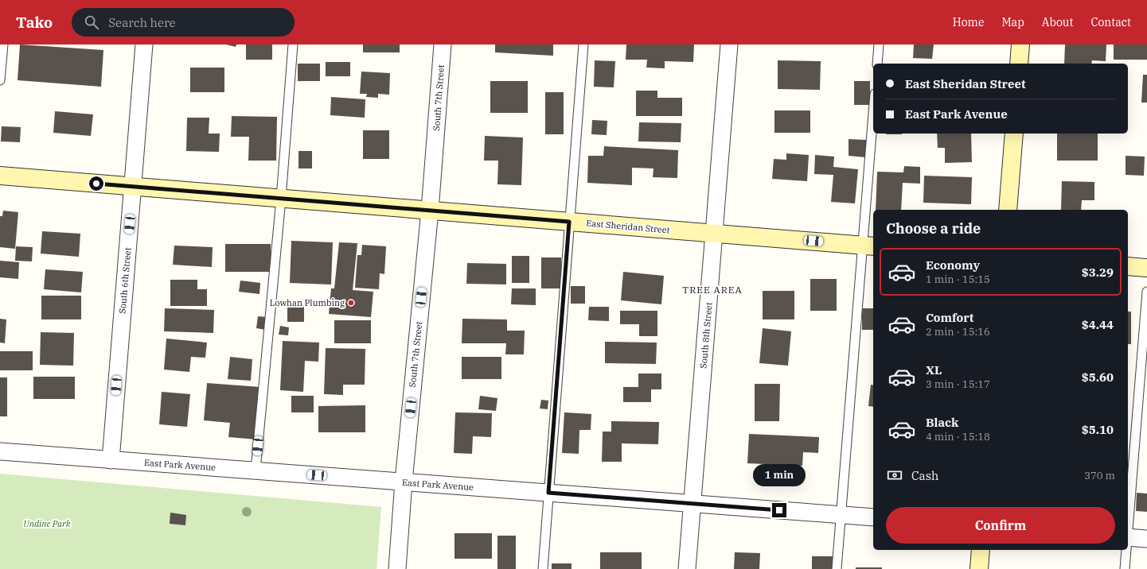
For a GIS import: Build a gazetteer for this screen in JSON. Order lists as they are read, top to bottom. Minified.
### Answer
{"streets":{"street":["South 7th Street","East Sheridan Street","South 6th Street","South 8th Street","East Park Avenue"]},"crossings":[["South 7th Street","East Sheridan Street"],["South 7th Street","East Park Avenue"],["East Sheridan Street","South 6th Street"],["East Sheridan Street","South 8th Street"],["South 6th Street","East Park Avenue"],["South 8th Street","East Park Avenue"]],"districts":["TREE AREA"],"parks":["Undine Park"],"places":["Lowhan Plumbing"],"page":{"header":"Tako","search":"Search here","nav":["Home","Map","About","Contact"],"banner":["East Sheridan Street","East Park Avenue"],"heading":"Choose a ride","list":[{"name":"Economy","note":"1 min · 15:15","value":"$3.29"},{"name":"Comfort","note":"2 min · 15:16","value":"$4.44"},{"name":"XL","note":"3 min · 15:17","value":"$5.60"},{"name":"Black","note":"4 min · 15:18","value":"$5.10"}],"pay":["Cash","370 m"],"bubble":"1 min","buttons":"Confirm"}}
